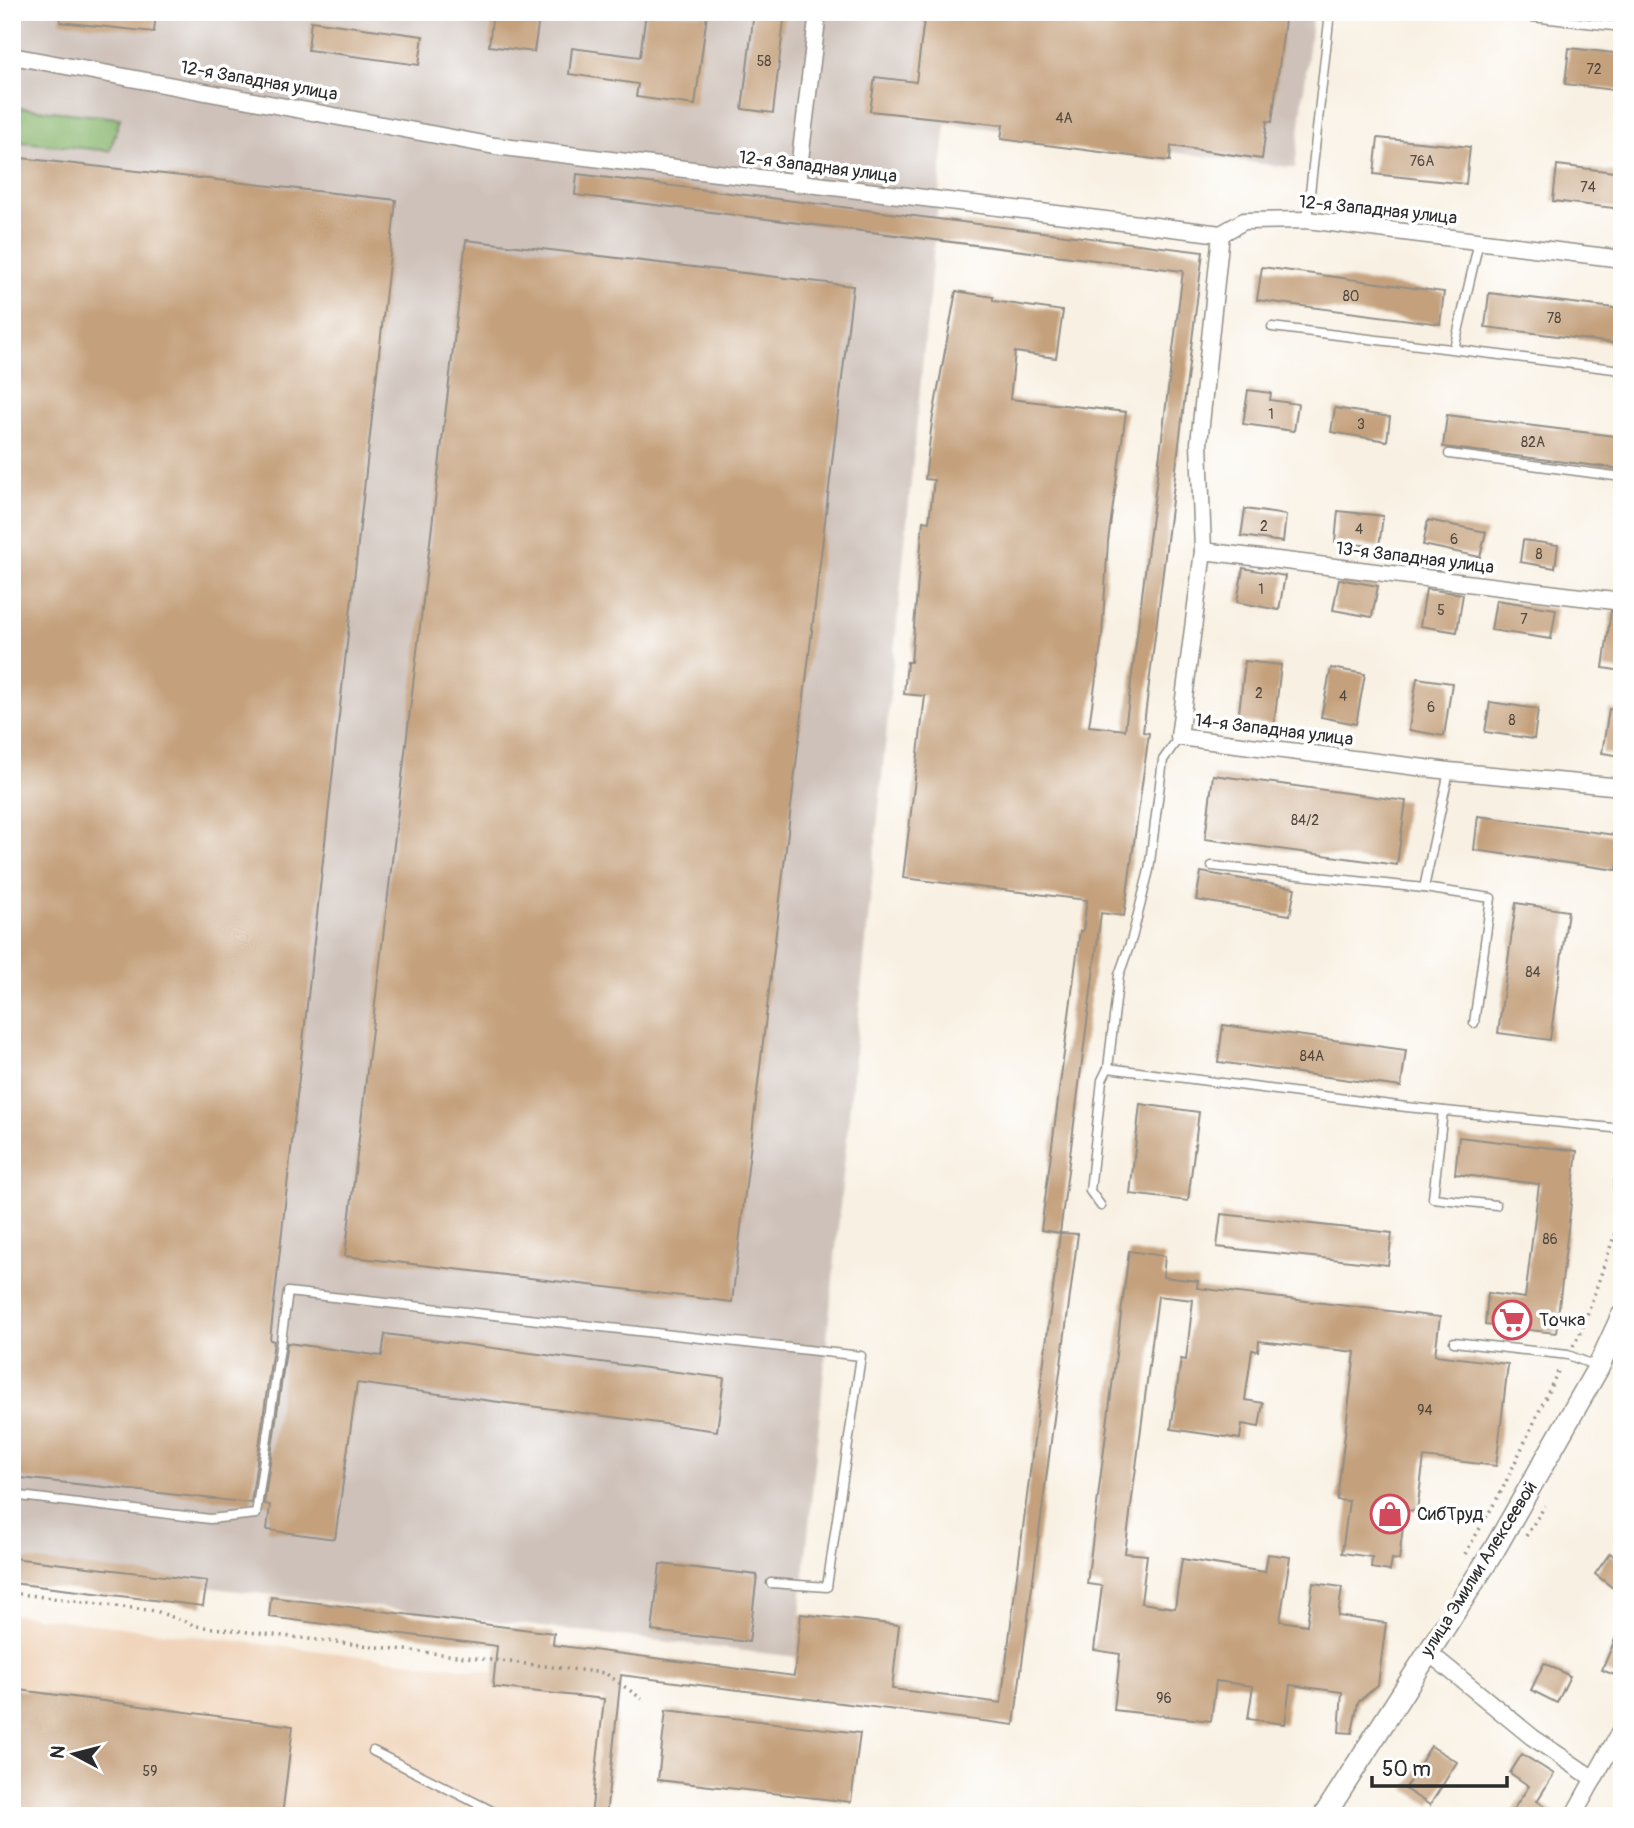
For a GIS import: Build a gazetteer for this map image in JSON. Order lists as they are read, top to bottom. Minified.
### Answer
{"streets":{"street":["12-я Западная улица","13-я Западная улица","14-я Западная улица","улица Эмилии Алексеевой"]},"places":{"supermarket":["Точка"],"shop":["СибТруд"]},"house_numbers":["58","72","4А","76А","74","80","78","1","3","82А","2","4","6","8","1","5","7","2","4","6","8","84/2","84","84А","86","94","96","59"],"scale_bar":"50 m","north":"left"}
